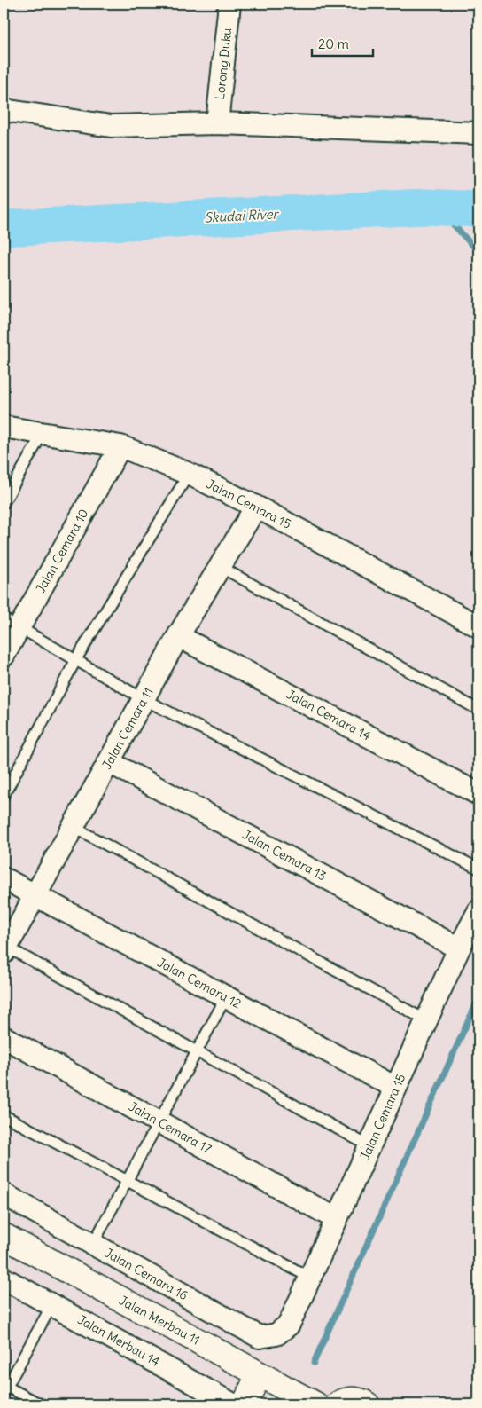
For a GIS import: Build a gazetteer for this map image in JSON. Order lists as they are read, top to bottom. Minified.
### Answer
{"streets":{"street":["Lorong Duku","Jalan Cemara 15","Jalan Cemara 10","Jalan Cemara 14","Jalan Cemara 11","Jalan Cemara 13","Jalan Cemara 12","Jalan Cemara 17","Jalan Cemara 16","Jalan Merbau 11","Jalan Merbau 14"]},"crossings":[["Jalan Cemara 15","Jalan Cemara 10"],["Jalan Cemara 15","Jalan Cemara 11"],["Jalan Cemara 15","Jalan Cemara 13"],["Jalan Cemara 15","Jalan Cemara 12"],["Jalan Cemara 15","Jalan Cemara 17"],["Jalan Cemara 15","Jalan Cemara 16"],["Jalan Cemara 14","Jalan Cemara 11"],["Jalan Cemara 11","Jalan Cemara 13"],["Jalan Cemara 11","Jalan Cemara 12"]],"water":["Skudai River"],"scale_bar":"20 m"}
